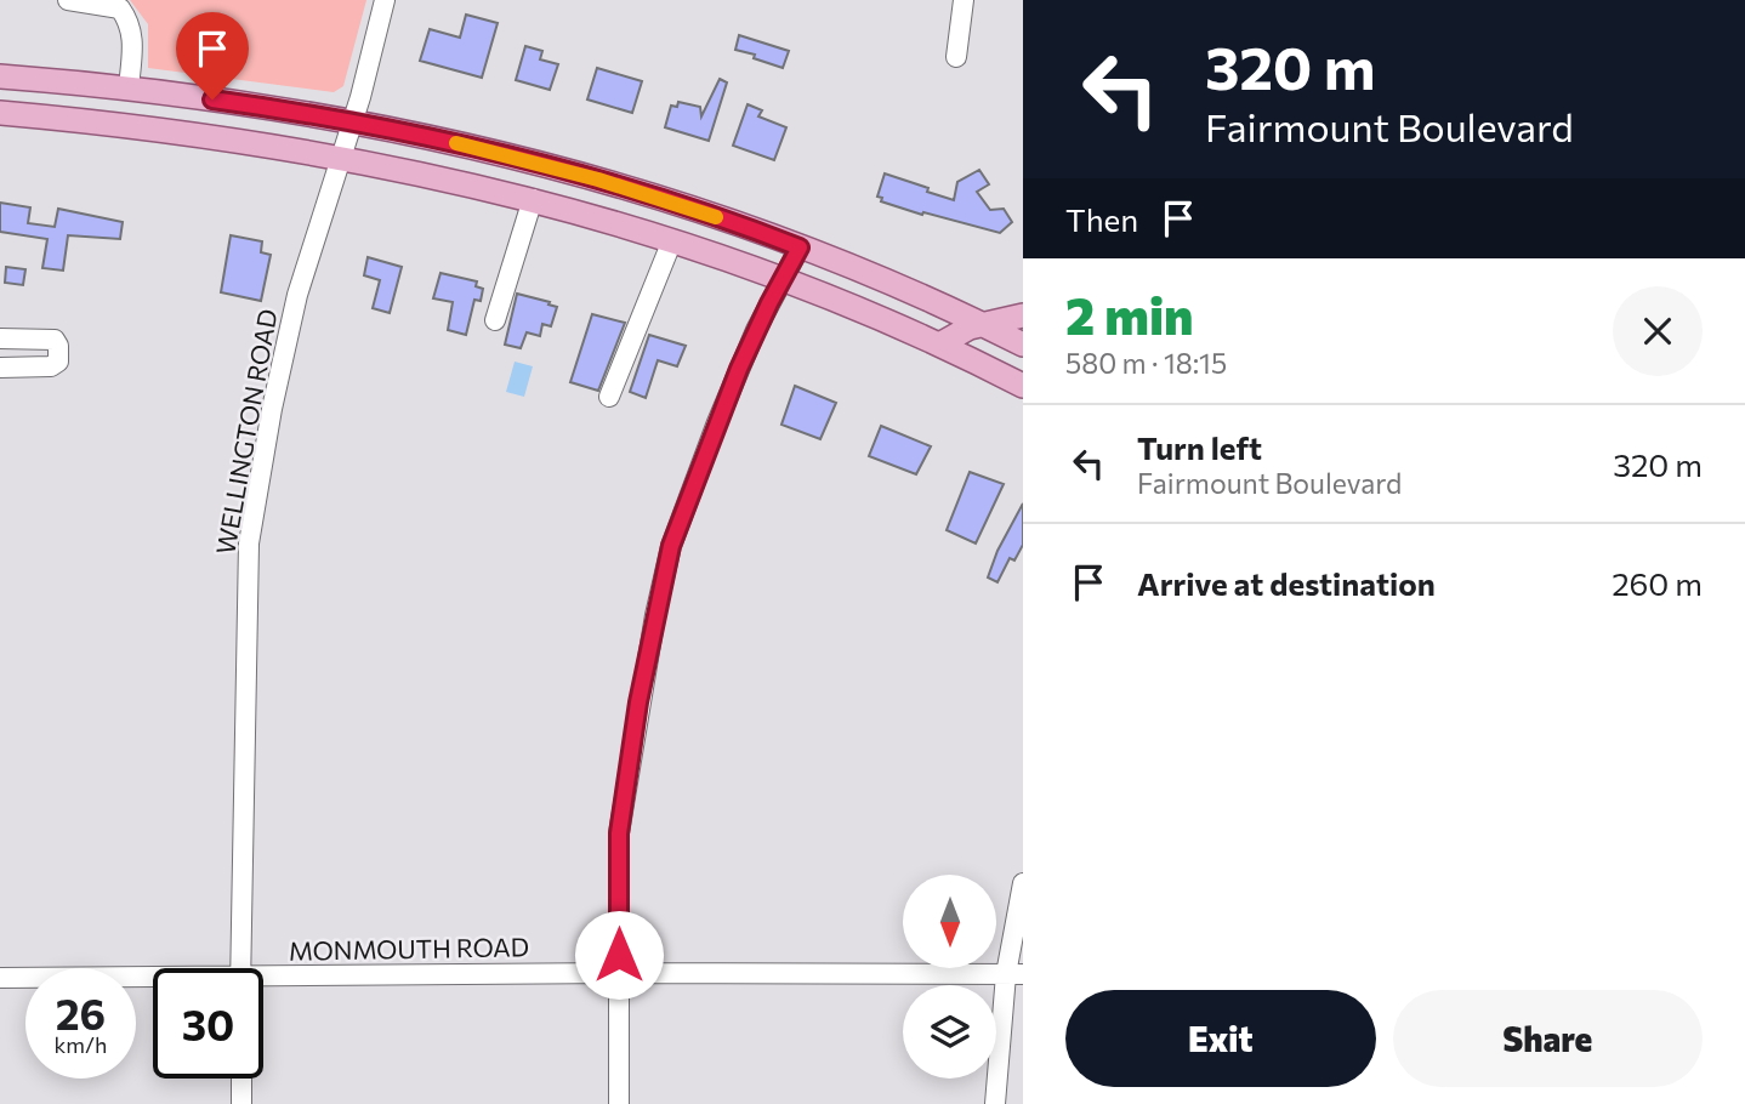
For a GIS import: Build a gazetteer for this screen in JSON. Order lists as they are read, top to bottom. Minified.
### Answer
{"streets":{"street":["WELLINGTON ROAD","MONMOUTH ROAD"]},"north":"bottom","page":{"turn":["320 m","Fairmount Boulevard"],"then":"Then","heading":["2 min","580 m · 18:15"],"list":[{"name":"Turn left","note":"Fairmount Boulevard","value":"320 m"},{"name":"Arrive at destination","value":"260 m"}],"speed":"26 km/h","limit":"30","buttons":["Exit","Share"]}}
